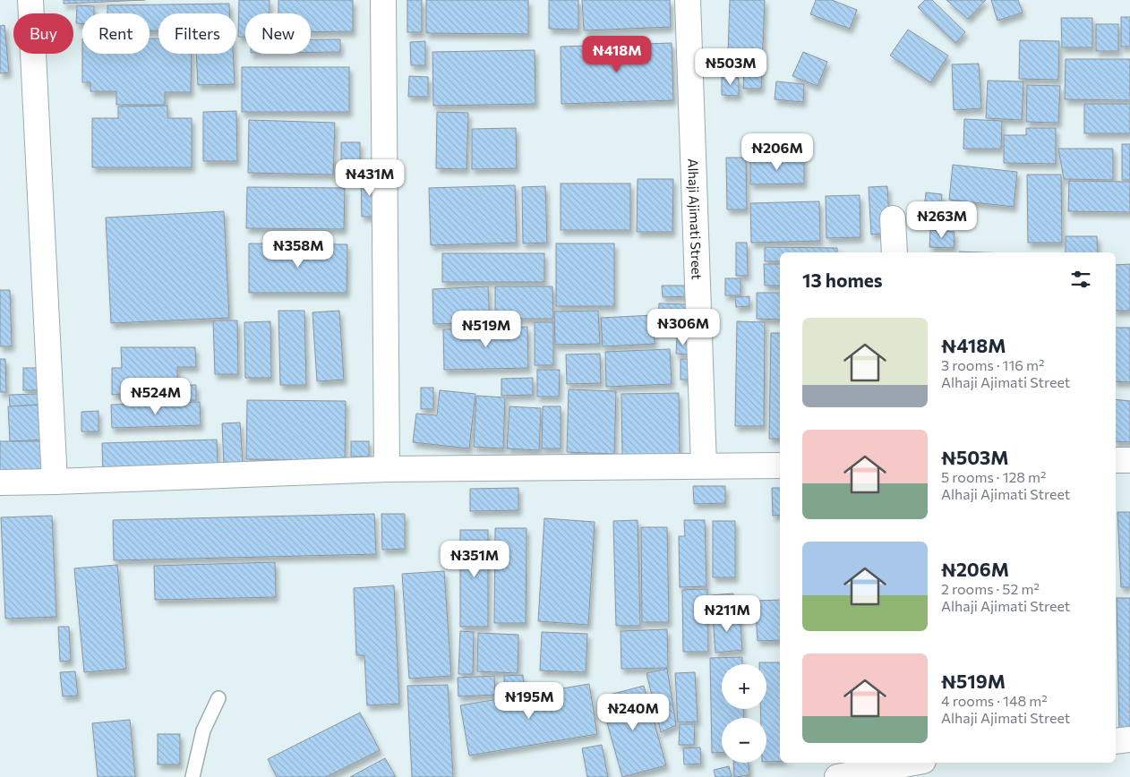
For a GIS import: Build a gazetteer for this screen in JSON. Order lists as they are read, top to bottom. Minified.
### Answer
{"streets":{"street":["Alhaji Ajimati Street"]},"page":{"chip":["Buy","Rent","Filters","New"],"price":["₦418M","₦503M","₦206M","₦431M","₦263M","₦358M","₦306M","₦519M","₦524M","₦351M","₦211M","₦195M","₦240M"],"heading":"13 homes","list":[{"name":"₦418M","note":"3 rooms · 116 m² · Alhaji Ajimati Street"},{"name":"₦503M","note":"5 rooms · 128 m² · Alhaji Ajimati Street"},{"name":"₦206M","note":"2 rooms · 52 m² · Alhaji Ajimati Street"},{"name":"₦519M","note":"4 rooms · 148 m² · Alhaji Ajimati Street"}],"map_buttons":["+","−"]}}
